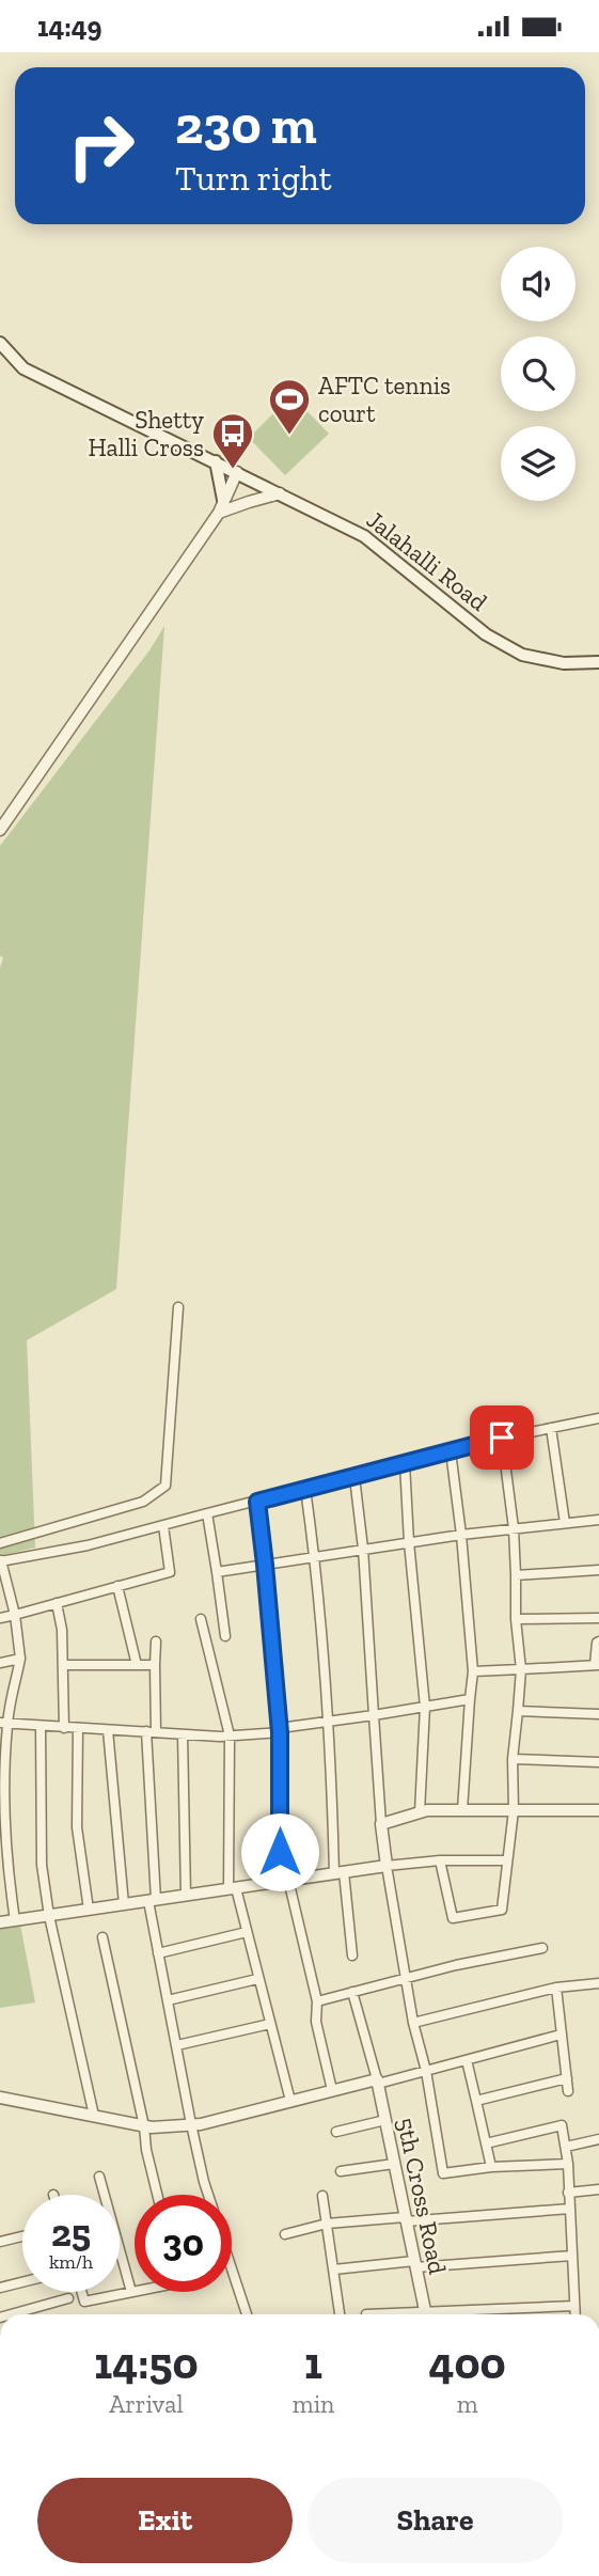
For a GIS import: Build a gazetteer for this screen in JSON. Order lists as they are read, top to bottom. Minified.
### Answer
{"streets":{"main road":["Jalahalli Road"],"street":["5th Cross Road"]},"places":{"sports":["AFTC tennis court"],"bus stop":["Shetty Halli Cross"]},"page":{"status":"14:49","turn":["230 m","Turn right"],"speed":"25 km/h","limit":"30","eta":["14:50","Arrival","1","min","400","m"],"buttons":["Exit","Share"]}}
